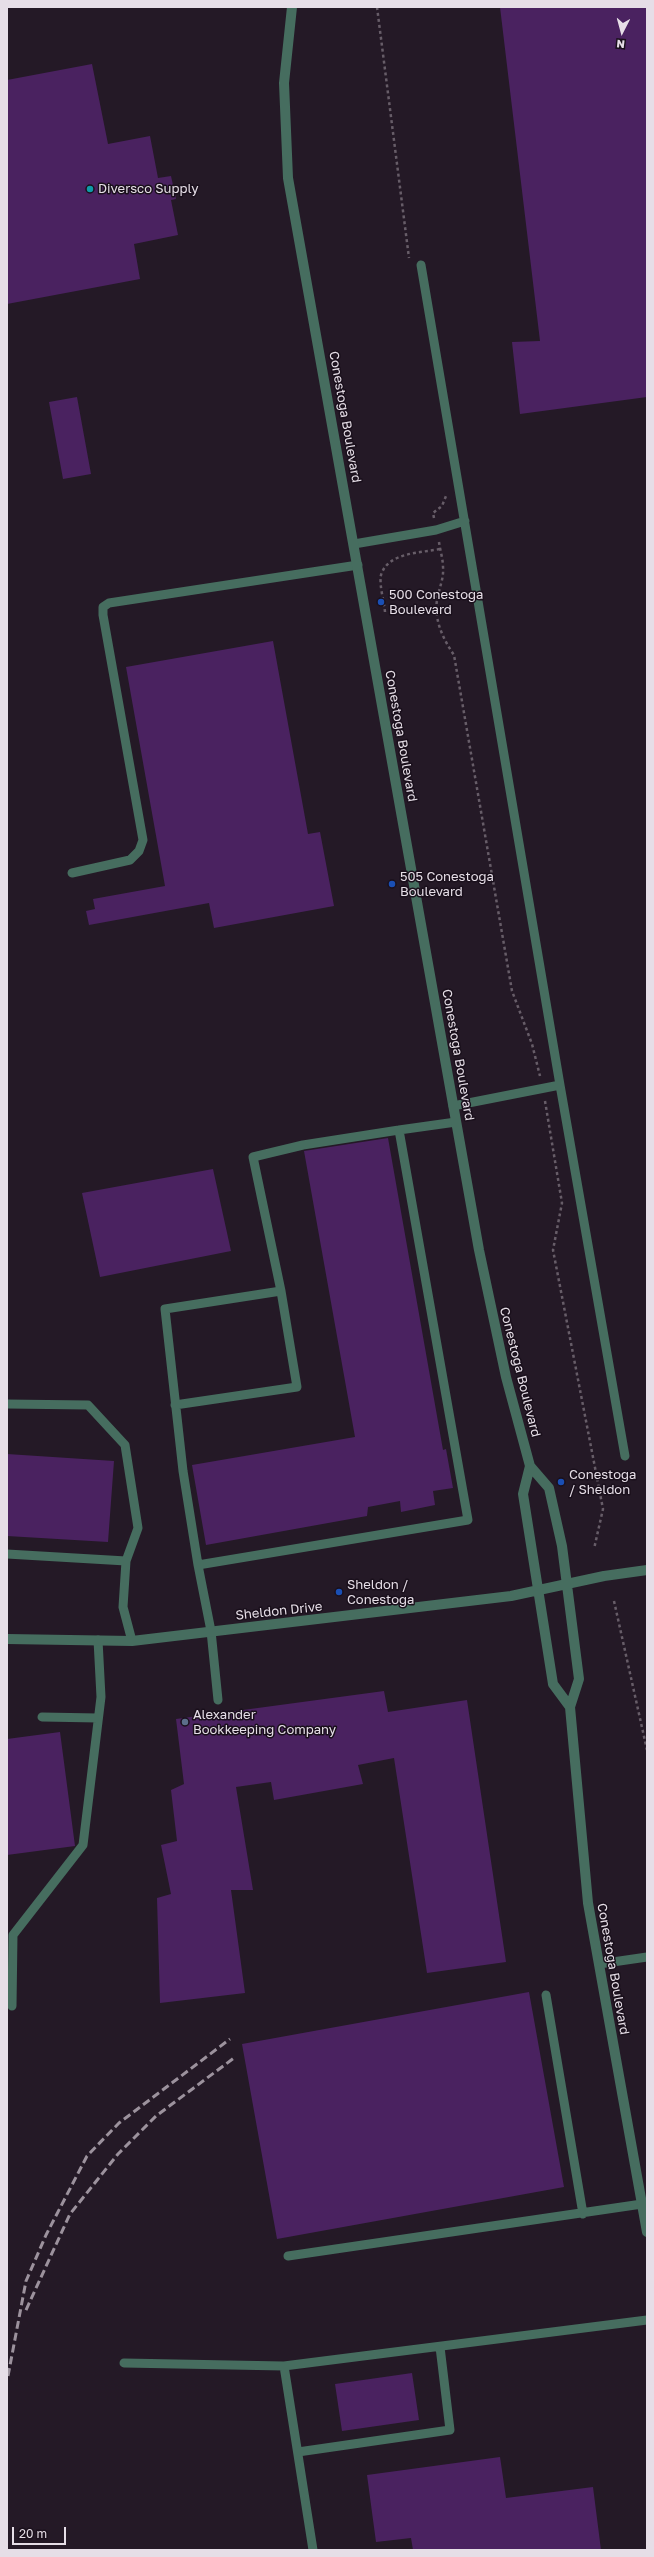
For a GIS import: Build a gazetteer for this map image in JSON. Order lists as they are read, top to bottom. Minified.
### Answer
{"streets":{"street":["Conestoga Boulevard","Sheldon Drive"]},"crossings":[["Conestoga Boulevard","Sheldon Drive"]],"places":["Diversco Supply","500 Conestoga Boulevard","505 Conestoga Boulevard","Conestoga / Sheldon","Sheldon / Conestoga","Alexander Bookkeeping Company"],"scale_bar":"20 m","north":"bottom"}
